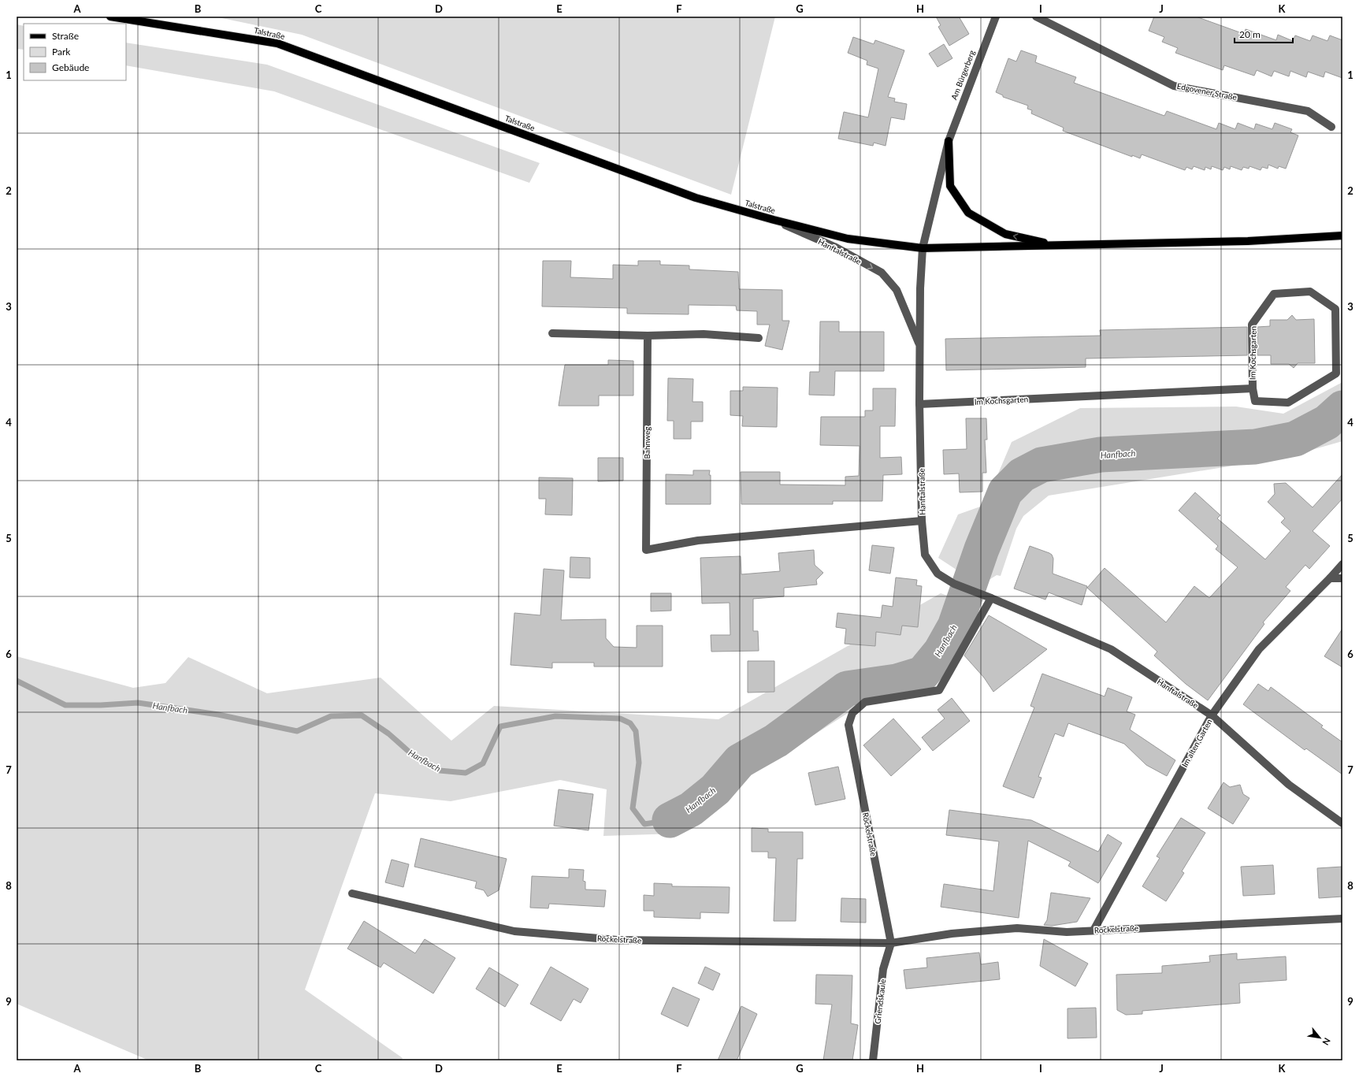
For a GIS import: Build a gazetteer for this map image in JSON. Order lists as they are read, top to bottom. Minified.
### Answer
{"streets":{"main road":["Talstraße","Am Bürgerberg"],"street":["Edgovener Straße","Hanftalstraße","Im Kochsgarten","Bahnweg","Im alten Garten","Röckelstraße","Griendskaule"]},"crossings":[["Talstraße","Am Bürgerberg"],["Talstraße","Hanftalstraße"],["Am Bürgerberg","Hanftalstraße"],["Hanftalstraße","Im Kochsgarten"],["Hanftalstraße","Bahnweg"],["Hanftalstraße","Im alten Garten"],["Hanftalstraße","Röckelstraße"],["Im alten Garten","Röckelstraße"],["Röckelstraße","Griendskaule"]],"one_way":["Am Bürgerberg"],"water":["Hanfbach"],"legend":["Straße","Park","Gebäude"],"scale_bar":"20 m","north":"bottom right","grid":{"columns":["A","B","C","D","E","F","G","H","I","J","K"],"rows":["1","2","3","4","5","6","7","8","9"]}}
